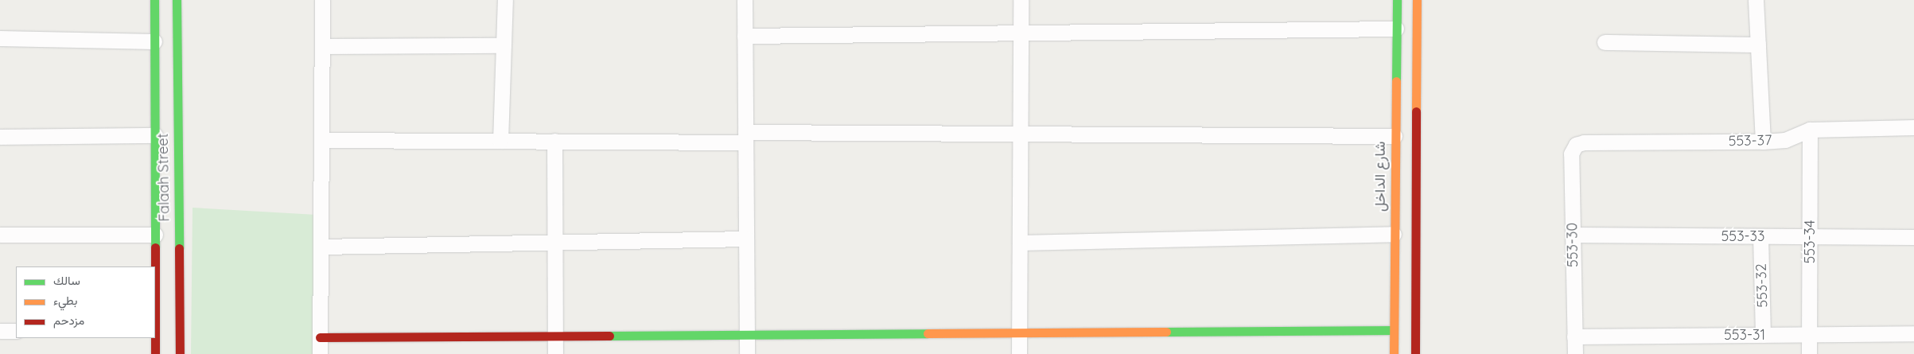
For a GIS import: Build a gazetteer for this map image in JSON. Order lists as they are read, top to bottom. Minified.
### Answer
{"streets":{"main road":["شارع الداخل","Falaah Street"],"street":["553-37","553-33","553-34","553-30","553-32","553-31"]},"crossings":[["553-37","553-34"],["553-37","553-30"],["553-33","553-34"],["553-33","553-30"],["553-33","553-32"],["553-34","553-31"],["553-30","553-31"],["553-32","553-31"]],"legend":["سالك","بطيء","مزدحم"]}
